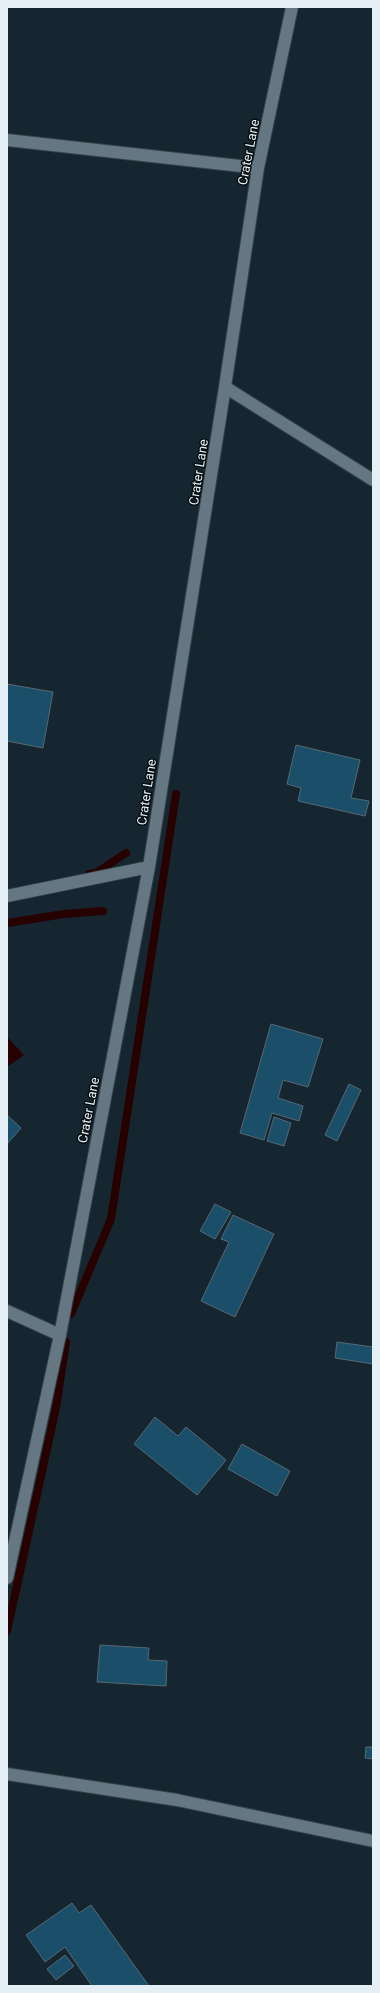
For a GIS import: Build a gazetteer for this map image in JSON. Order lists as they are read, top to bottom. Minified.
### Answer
{"streets":{"street":["Crater Lane"]}}
